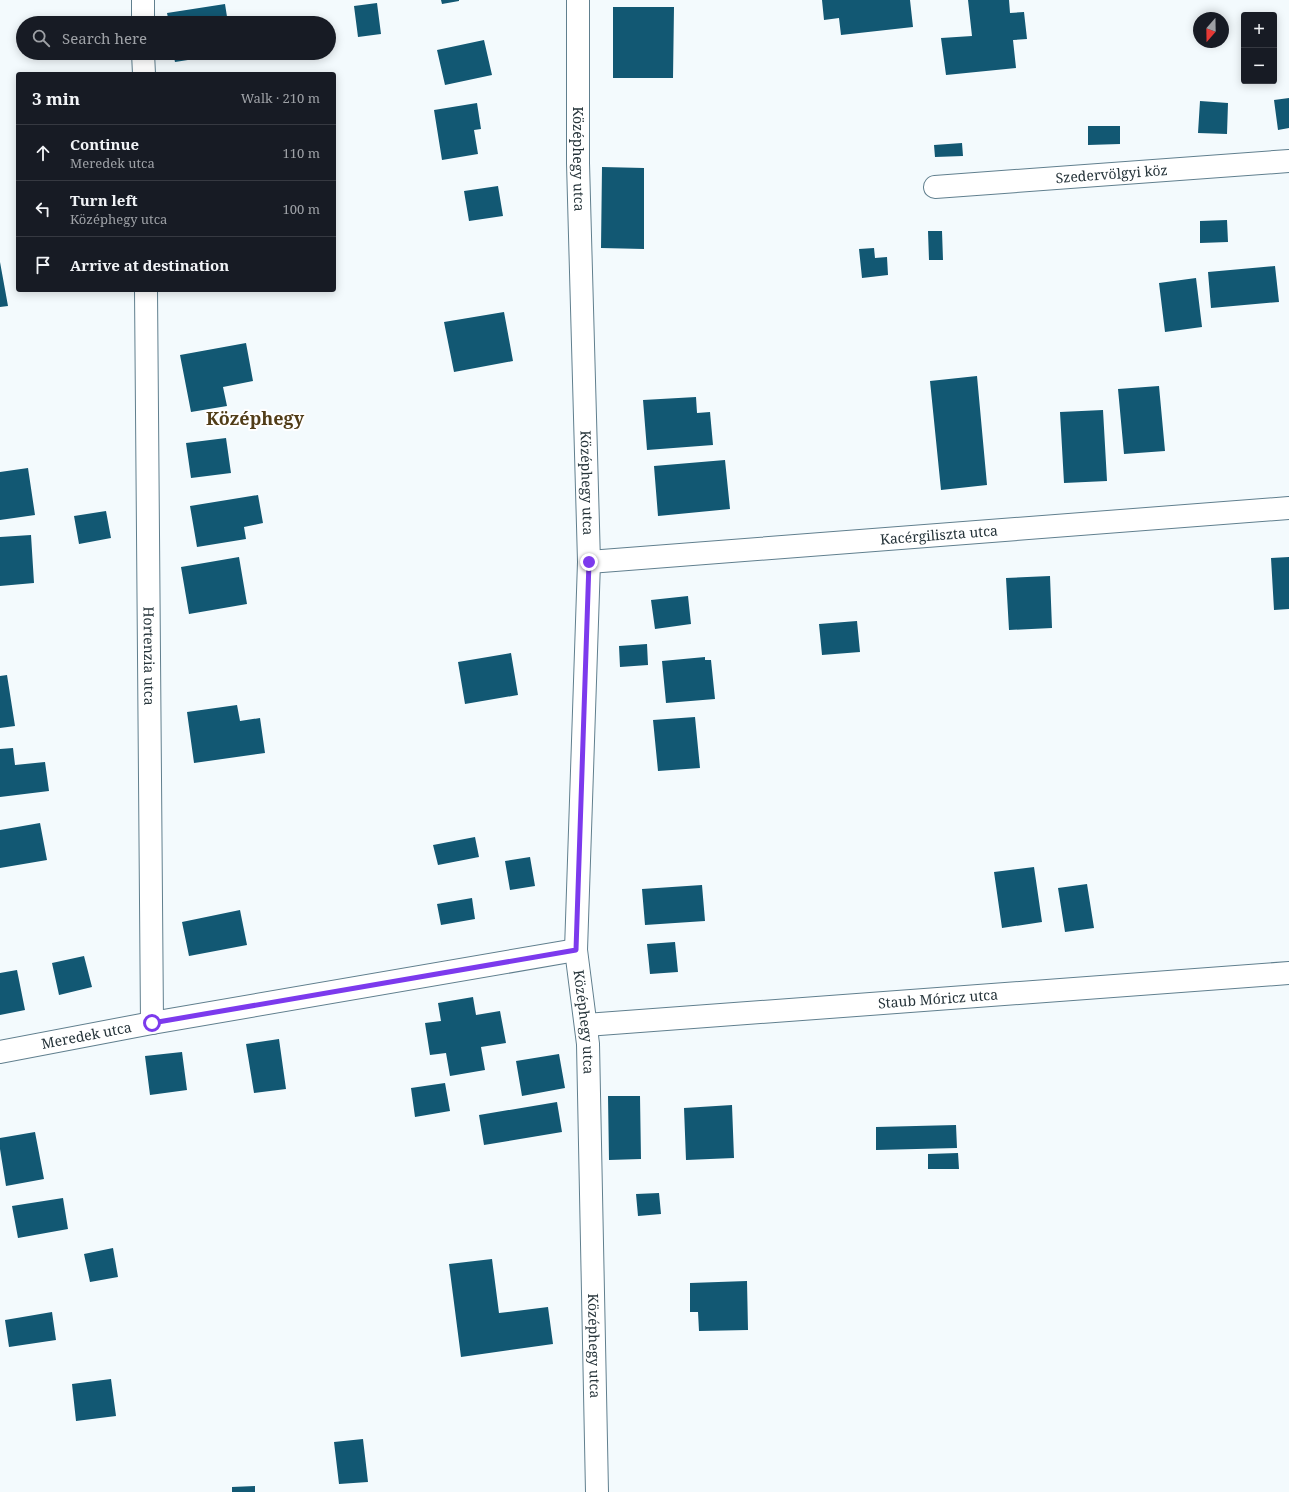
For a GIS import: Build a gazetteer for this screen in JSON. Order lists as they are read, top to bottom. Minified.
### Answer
{"streets":{"street":["Középhegy utca","Szedervölgyi köz","Kacérgiliszta utca","Hortenzia utca","Staub Móricz utca","Meredek utca"]},"crossings":[["Középhegy utca","Kacérgiliszta utca"],["Középhegy utca","Staub Móricz utca"],["Középhegy utca","Meredek utca"],["Hortenzia utca","Meredek utca"]],"districts":["Középhegy"],"north":"bottom","page":{"map_buttons":["+","−"],"search":"Search here","heading":["3 min","Walk · 210 m"],"list":[["Continue","Meredek utca","110 m"],["Turn left","Középhegy utca","100 m"],"Arrive at destination"]}}
